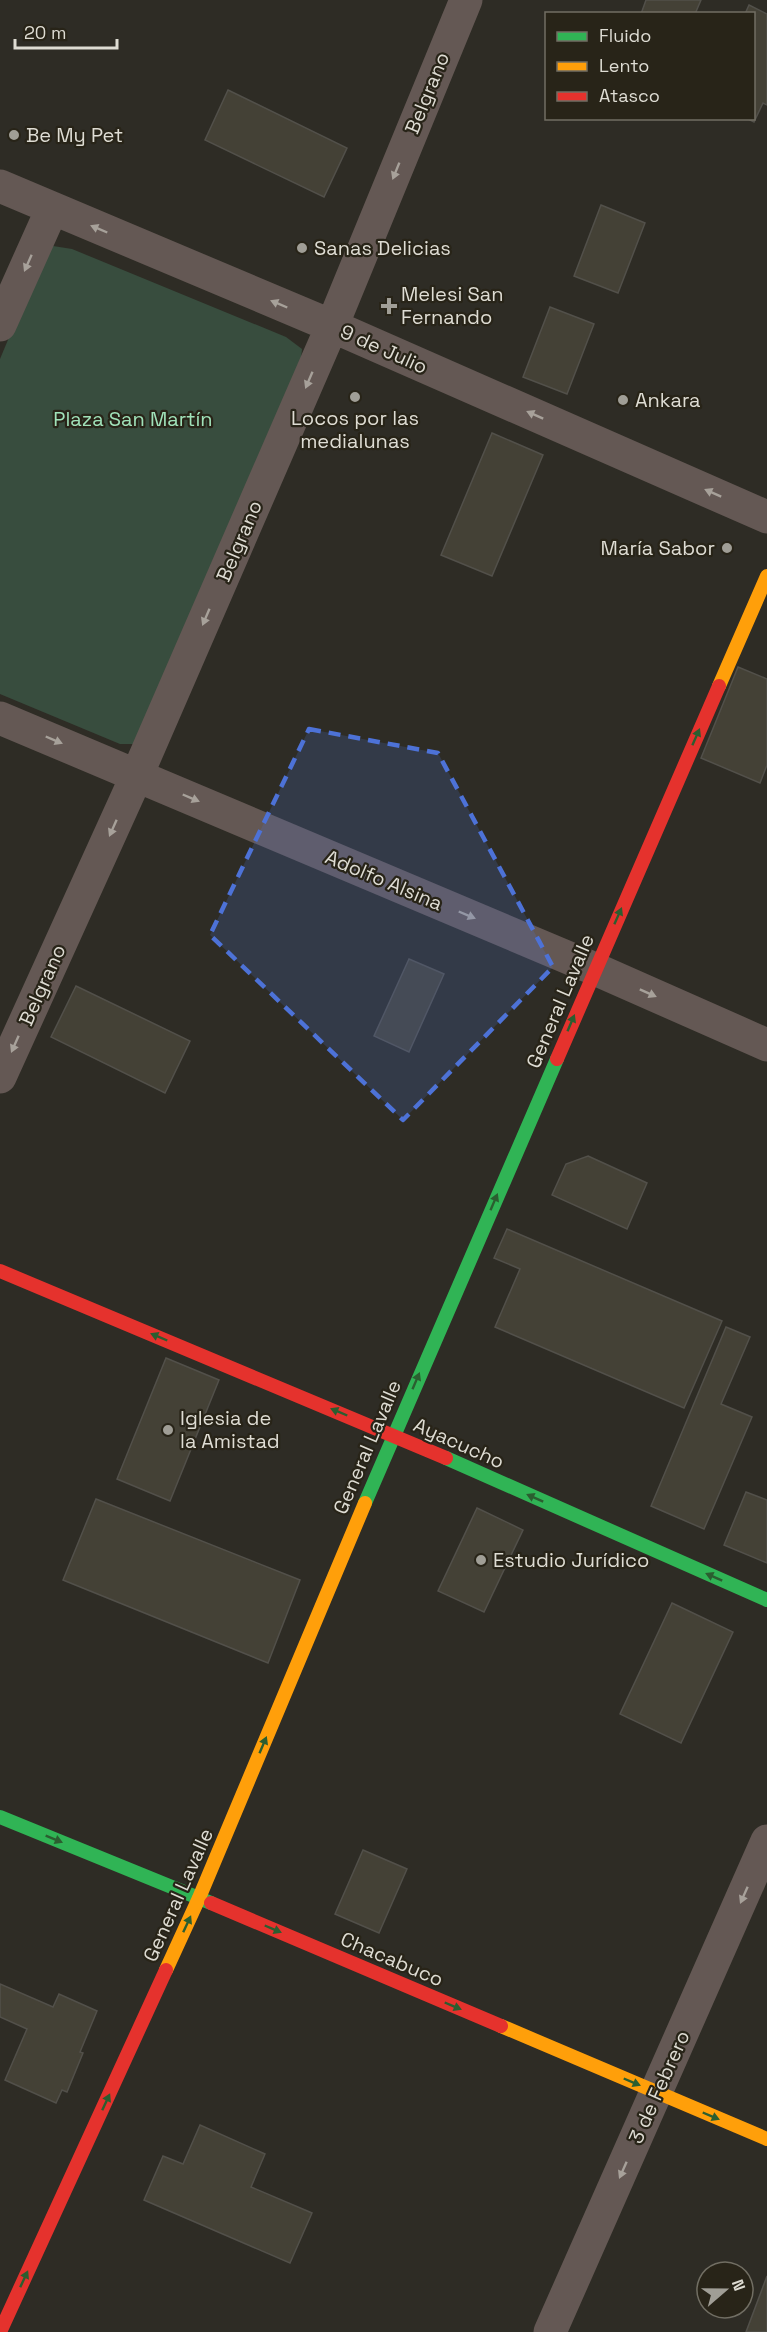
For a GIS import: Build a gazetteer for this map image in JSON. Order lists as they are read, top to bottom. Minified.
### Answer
{"streets":{"street":["Belgrano","9 de Julio","Adolfo Alsina","General Lavalle","Ayacucho","Chacabuco","3 de Febrero"]},"crossings":[["Belgrano","9 de Julio"],["Belgrano","Adolfo Alsina"],["Adolfo Alsina","General Lavalle"],["General Lavalle","Ayacucho"],["General Lavalle","Chacabuco"],["Chacabuco","3 de Febrero"]],"one_way":["Belgrano","9 de Julio","Adolfo Alsina","General Lavalle","Ayacucho","Chacabuco","3 de Febrero"],"parks":["Plaza San Martín"],"places":{"other":["Be My Pet","Sanas Delicias","Locos por las medialunas","Ankara","María Sabor","Iglesia de la Amistad","Estudio Jurídico"],"health":["Melesi San Fernando"]},"legend":["Fluido","Lento","Atasco"],"scale_bar":"20 m","north":"right"}
